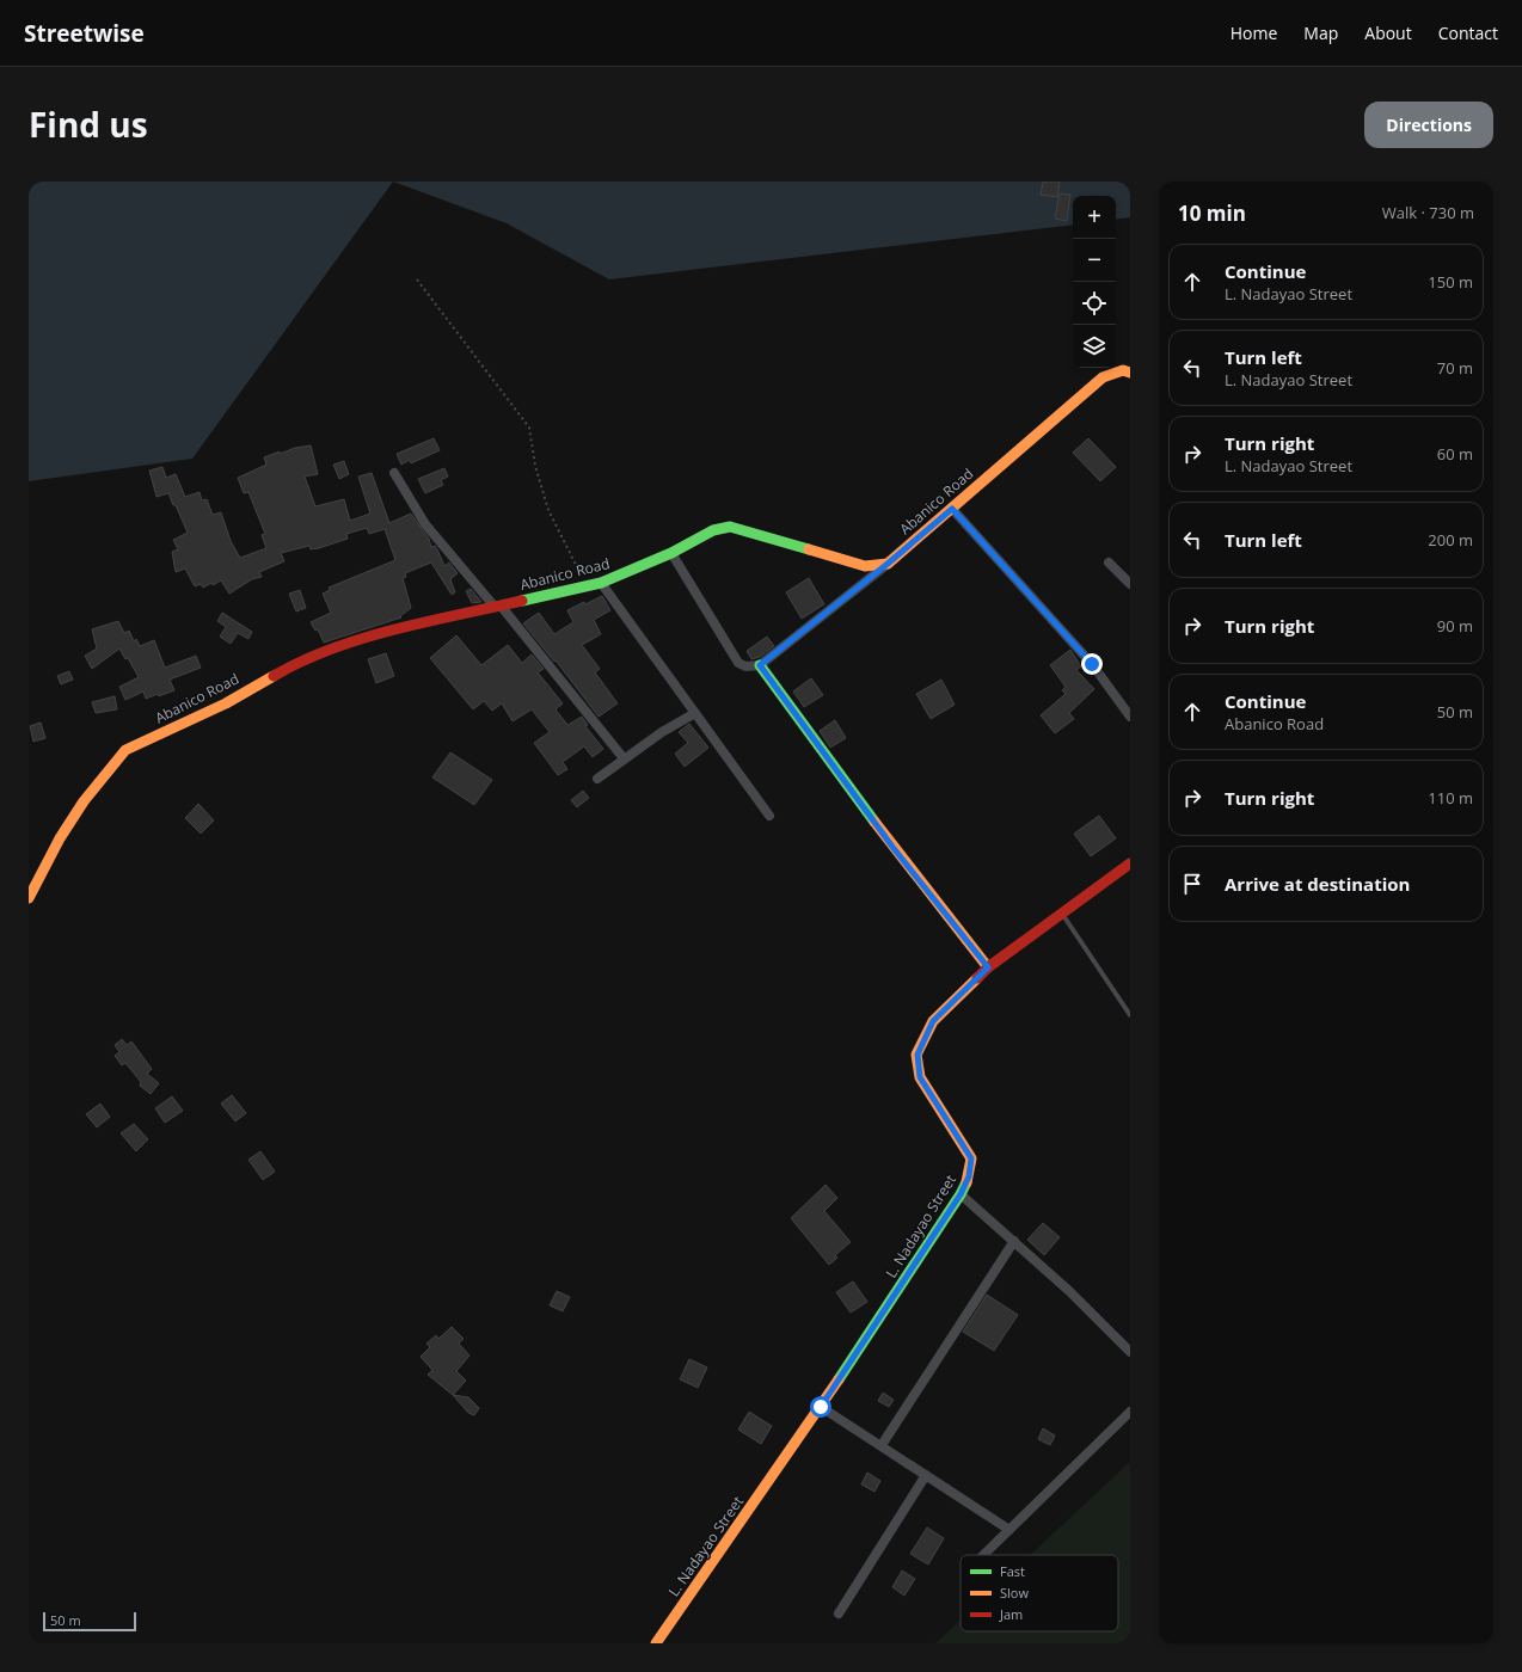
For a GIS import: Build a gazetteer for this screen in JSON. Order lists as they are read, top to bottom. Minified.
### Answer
{"streets":{"street":["Abanico Road","L. Nadayao Street"]},"legend":["Fast","Slow","Jam"],"scale_bar":"50 m","page":{"header":"Streetwise","nav":["Home","Map","About","Contact"],"title":"Find us","buttons":"Directions","heading":["10 min","Walk · 730 m"],"map_buttons":["+","−"],"list":[["Continue","L. Nadayao Street","150 m"],["Turn left","L. Nadayao Street","70 m"],["Turn right","L. Nadayao Street","60 m"],["Turn left","200 m"],["Turn right","90 m"],["Continue","Abanico Road","50 m"],["Turn right","110 m"],"Arrive at destination"],"scale":"50 m"}}
